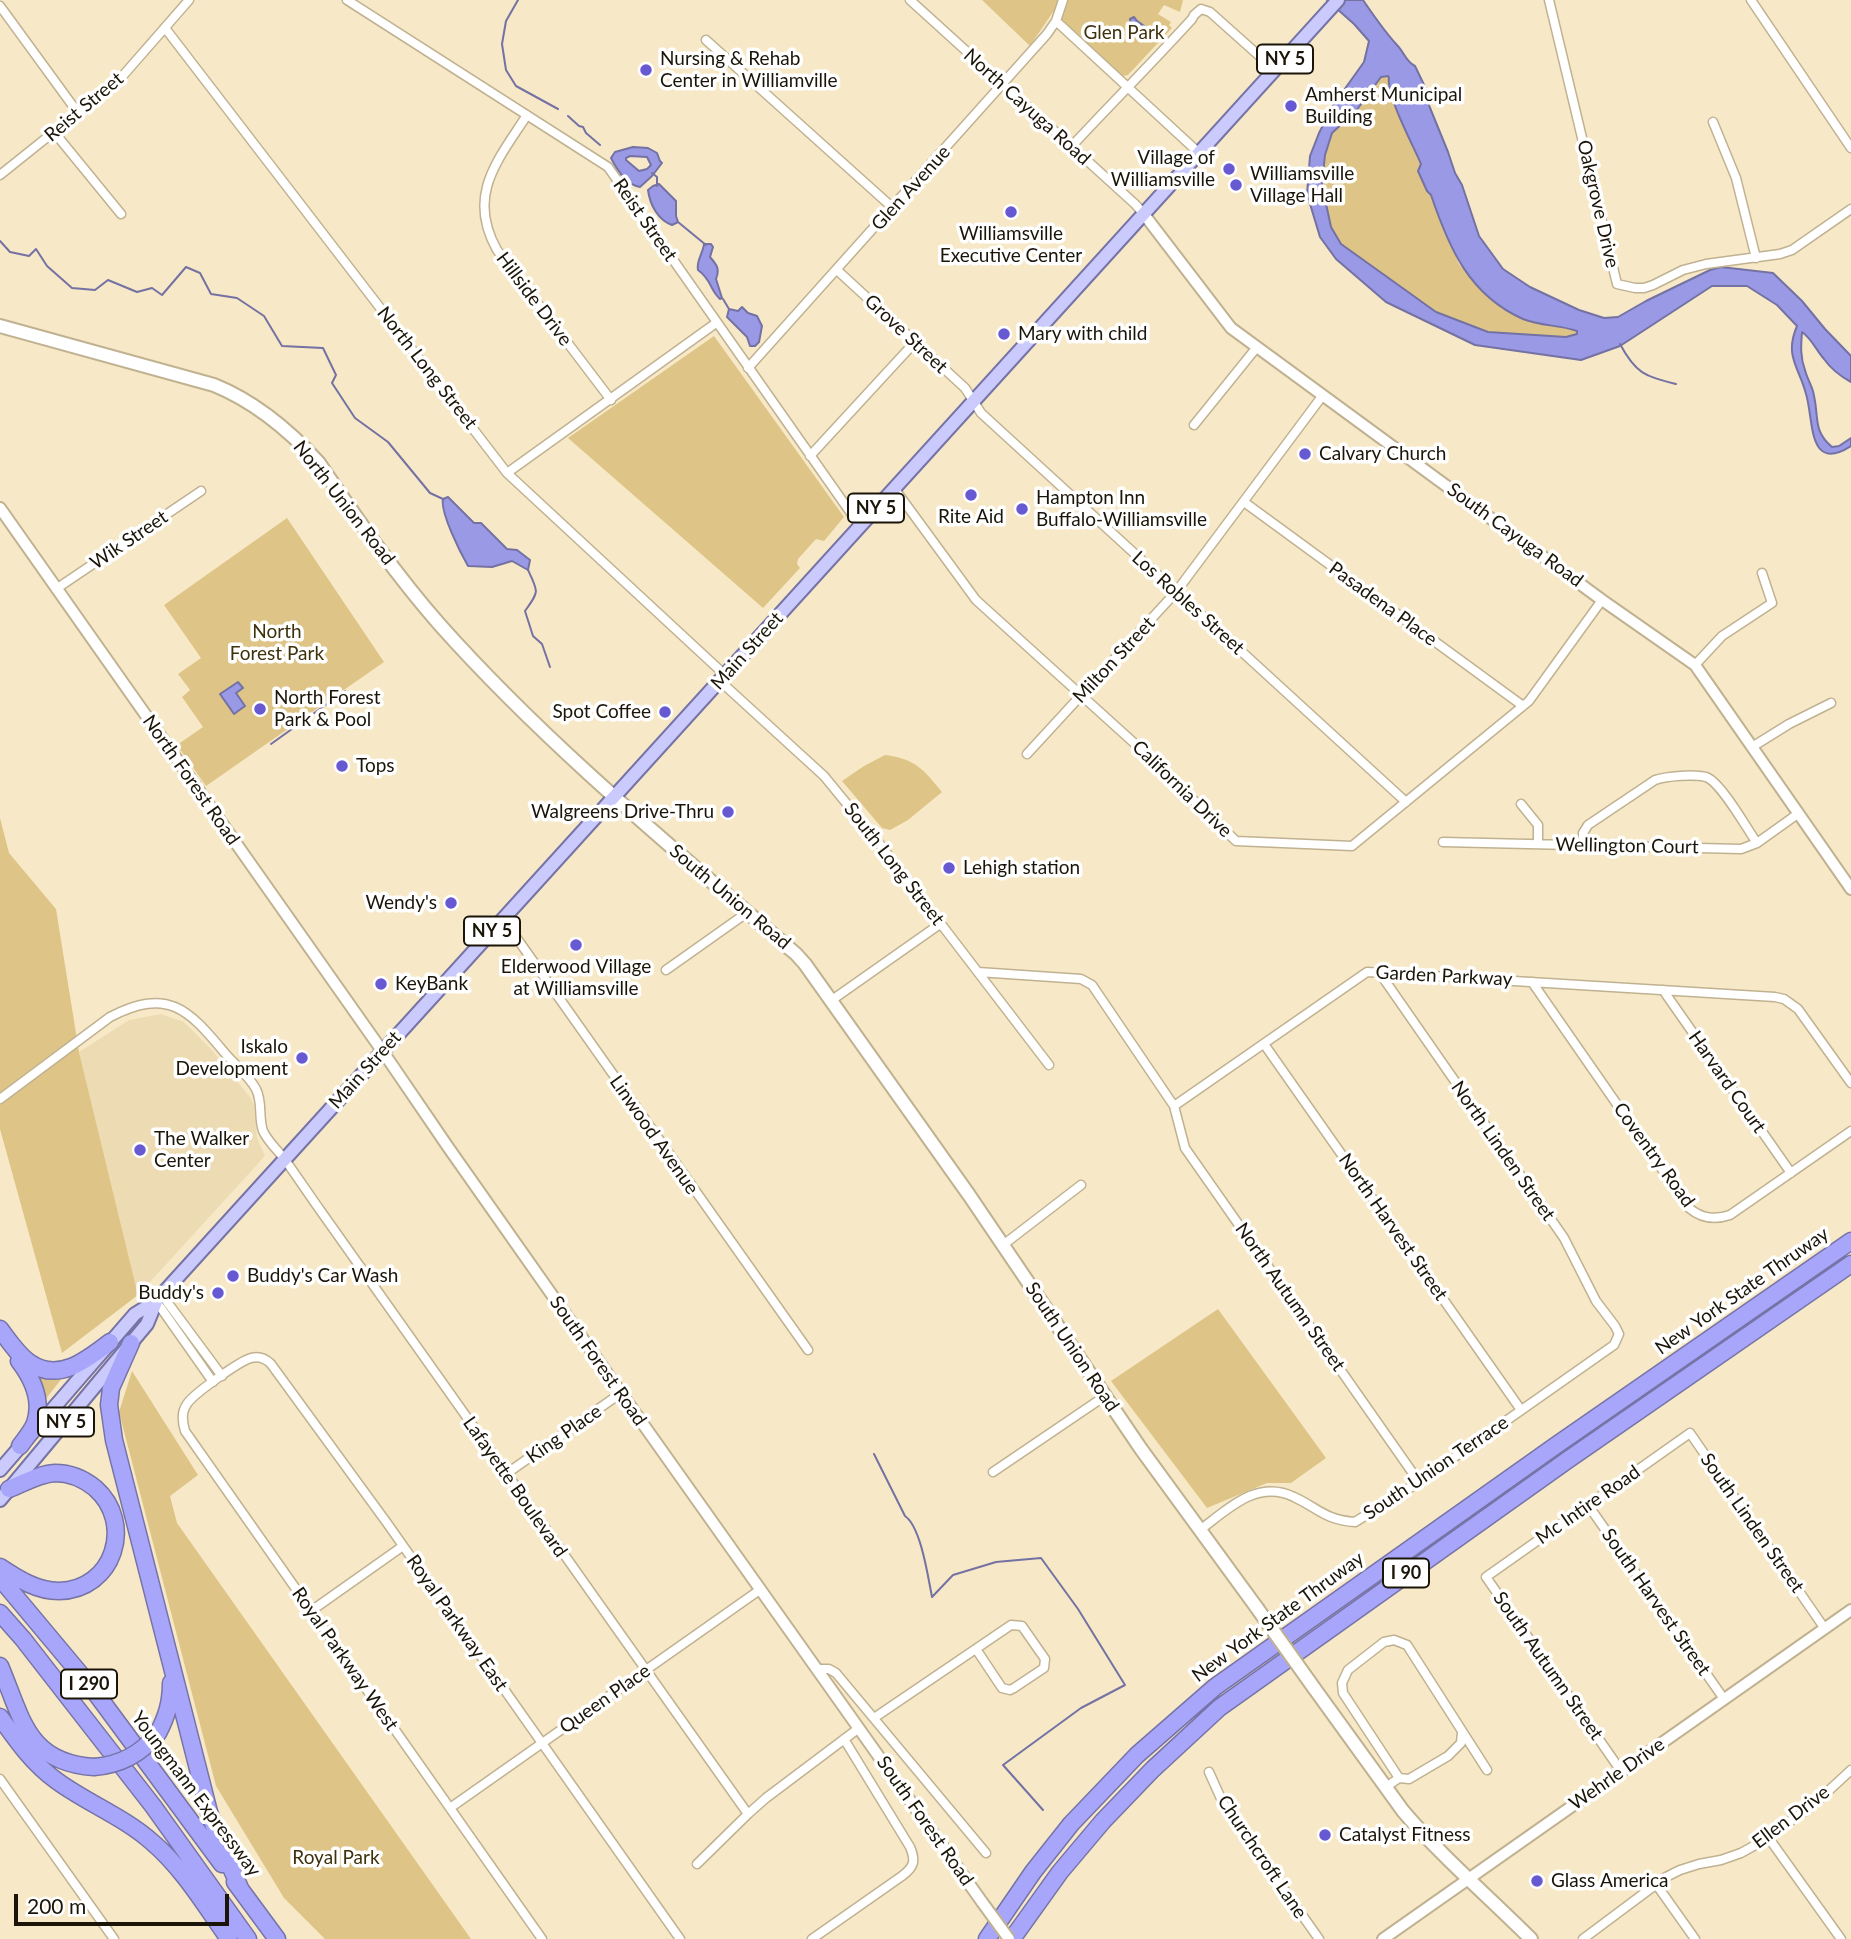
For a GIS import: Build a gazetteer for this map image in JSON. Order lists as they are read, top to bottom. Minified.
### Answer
{"streets":{"highway":["New York State Thruway","I 90","I 290","Youngmann Expressway"],"main road":["NY 5","North Union Road","Main Street","South Union Road"],"street":["Reist Street","North Cayuga Road","Glen Avenue","Oakgrove Drive","Hillside Drive","Grove Street","North Long Street","South Cayuga Road","Wik Street","Los Robles Street","Pasadena Place","Milton Street","North Forest Road","California Drive","Wellington Court","South Long Street","Garden Parkway","Harvard Court","Linwood Avenue","North Linden Street","Coventry Road","North Harvest Street","North Autumn Street","South Forest Road","King Place","South Union Terrace","Lafayette Boulevard","Mc Intire Road","South Linden Street","South Harvest Street","Royal Parkway East","Royal Parkway West","South Autumn Street","Queen Place","Wehrle Drive","Ellen Drive","Churchcroft Lane"]},"crossings":[["Reist Street","Glen Avenue"],["Reist Street","Hillside Drive"],["Reist Street","North Long Street"],["Reist Street","Main Street"],["North Cayuga Road","Glen Avenue"],["North Cayuga Road","South Cayuga Road"],["North Cayuga Road","Main Street"],["Glen Avenue","Grove Street"],["Grove Street","Los Robles Street"],["Grove Street","Main Street"],["North Long Street","Main Street"],["North Long Street","South Long Street"],["North Union Road","Main Street"],["North Union Road","South Union Road"],["South Cayuga Road","Main Street"],["South Cayuga Road","Milton Street"],["South Cayuga Road","California Drive"],["South Cayuga Road","Wellington Court"],["Wik Street","North Forest Road"],["Los Robles Street","Main Street"],["Los Robles Street","Milton Street"],["Los Robles Street","California Drive"],["Pasadena Place","Milton Street"],["Pasadena Place","California Drive"],["Main Street","North Forest Road"],["Main Street","California Drive"],["Main Street","South Long Street"],["Main Street","South Union Road"],["Main Street","Linwood Avenue"],["Main Street","South Forest Road"],["Main Street","Lafayette Boulevard"],["Milton Street","California Drive"],["North Forest Road","South Forest Road"],["South Union Road","South Union Terrace"],["South Union Road","Wehrle Drive"],["Garden Parkway","Harvard Court"],["Garden Parkway","North Linden Street"],["Garden Parkway","Coventry Road"],["Garden Parkway","North Harvest Street"],["Garden Parkway","North Autumn Street"],["Harvard Court","Coventry Road"],["North Linden Street","South Union Terrace"],["North Harvest Street","South Union Terrace"],["New York State Thruway","South Forest Road"],["North Autumn Street","South Union Terrace"],["South Forest Road","King Place"],["South Forest Road","Queen Place"],["King Place","Lafayette Boulevard"],["Lafayette Boulevard","Queen Place"],["Mc Intire Road","South Linden Street"],["Mc Intire Road","South Harvest Street"],["Mc Intire Road","South Autumn Street"],["South Linden Street","Wehrle Drive"],["South Harvest Street","Wehrle Drive"],["Royal Parkway East","Royal Parkway West"],["Royal Parkway East","Queen Place"],["Royal Parkway West","Queen Place"],["South Autumn Street","Wehrle Drive"]],"parks":["Glen Park","North Forest Park","Royal Park"],"places":["Nursing & Rehab Center in Williamville","Amherst Municipal Building","Village of Williamsville","Williamsville Village Hall","Williamsville Executive Center","Mary with child","Calvary Church","Rite Aid","Hampton Inn Buffalo-Williamsville","North Forest Park & Pool","Spot Coffee","Tops","Walgreens Drive-Thru","Lehigh station","Wendy's","Elderwood Village at Williamsville","KeyBank","Iskalo Development","The Walker Center","Buddy's Car Wash","Buddy's","Catalyst Fitness","Glass America"],"scale_bar":"200 m"}
